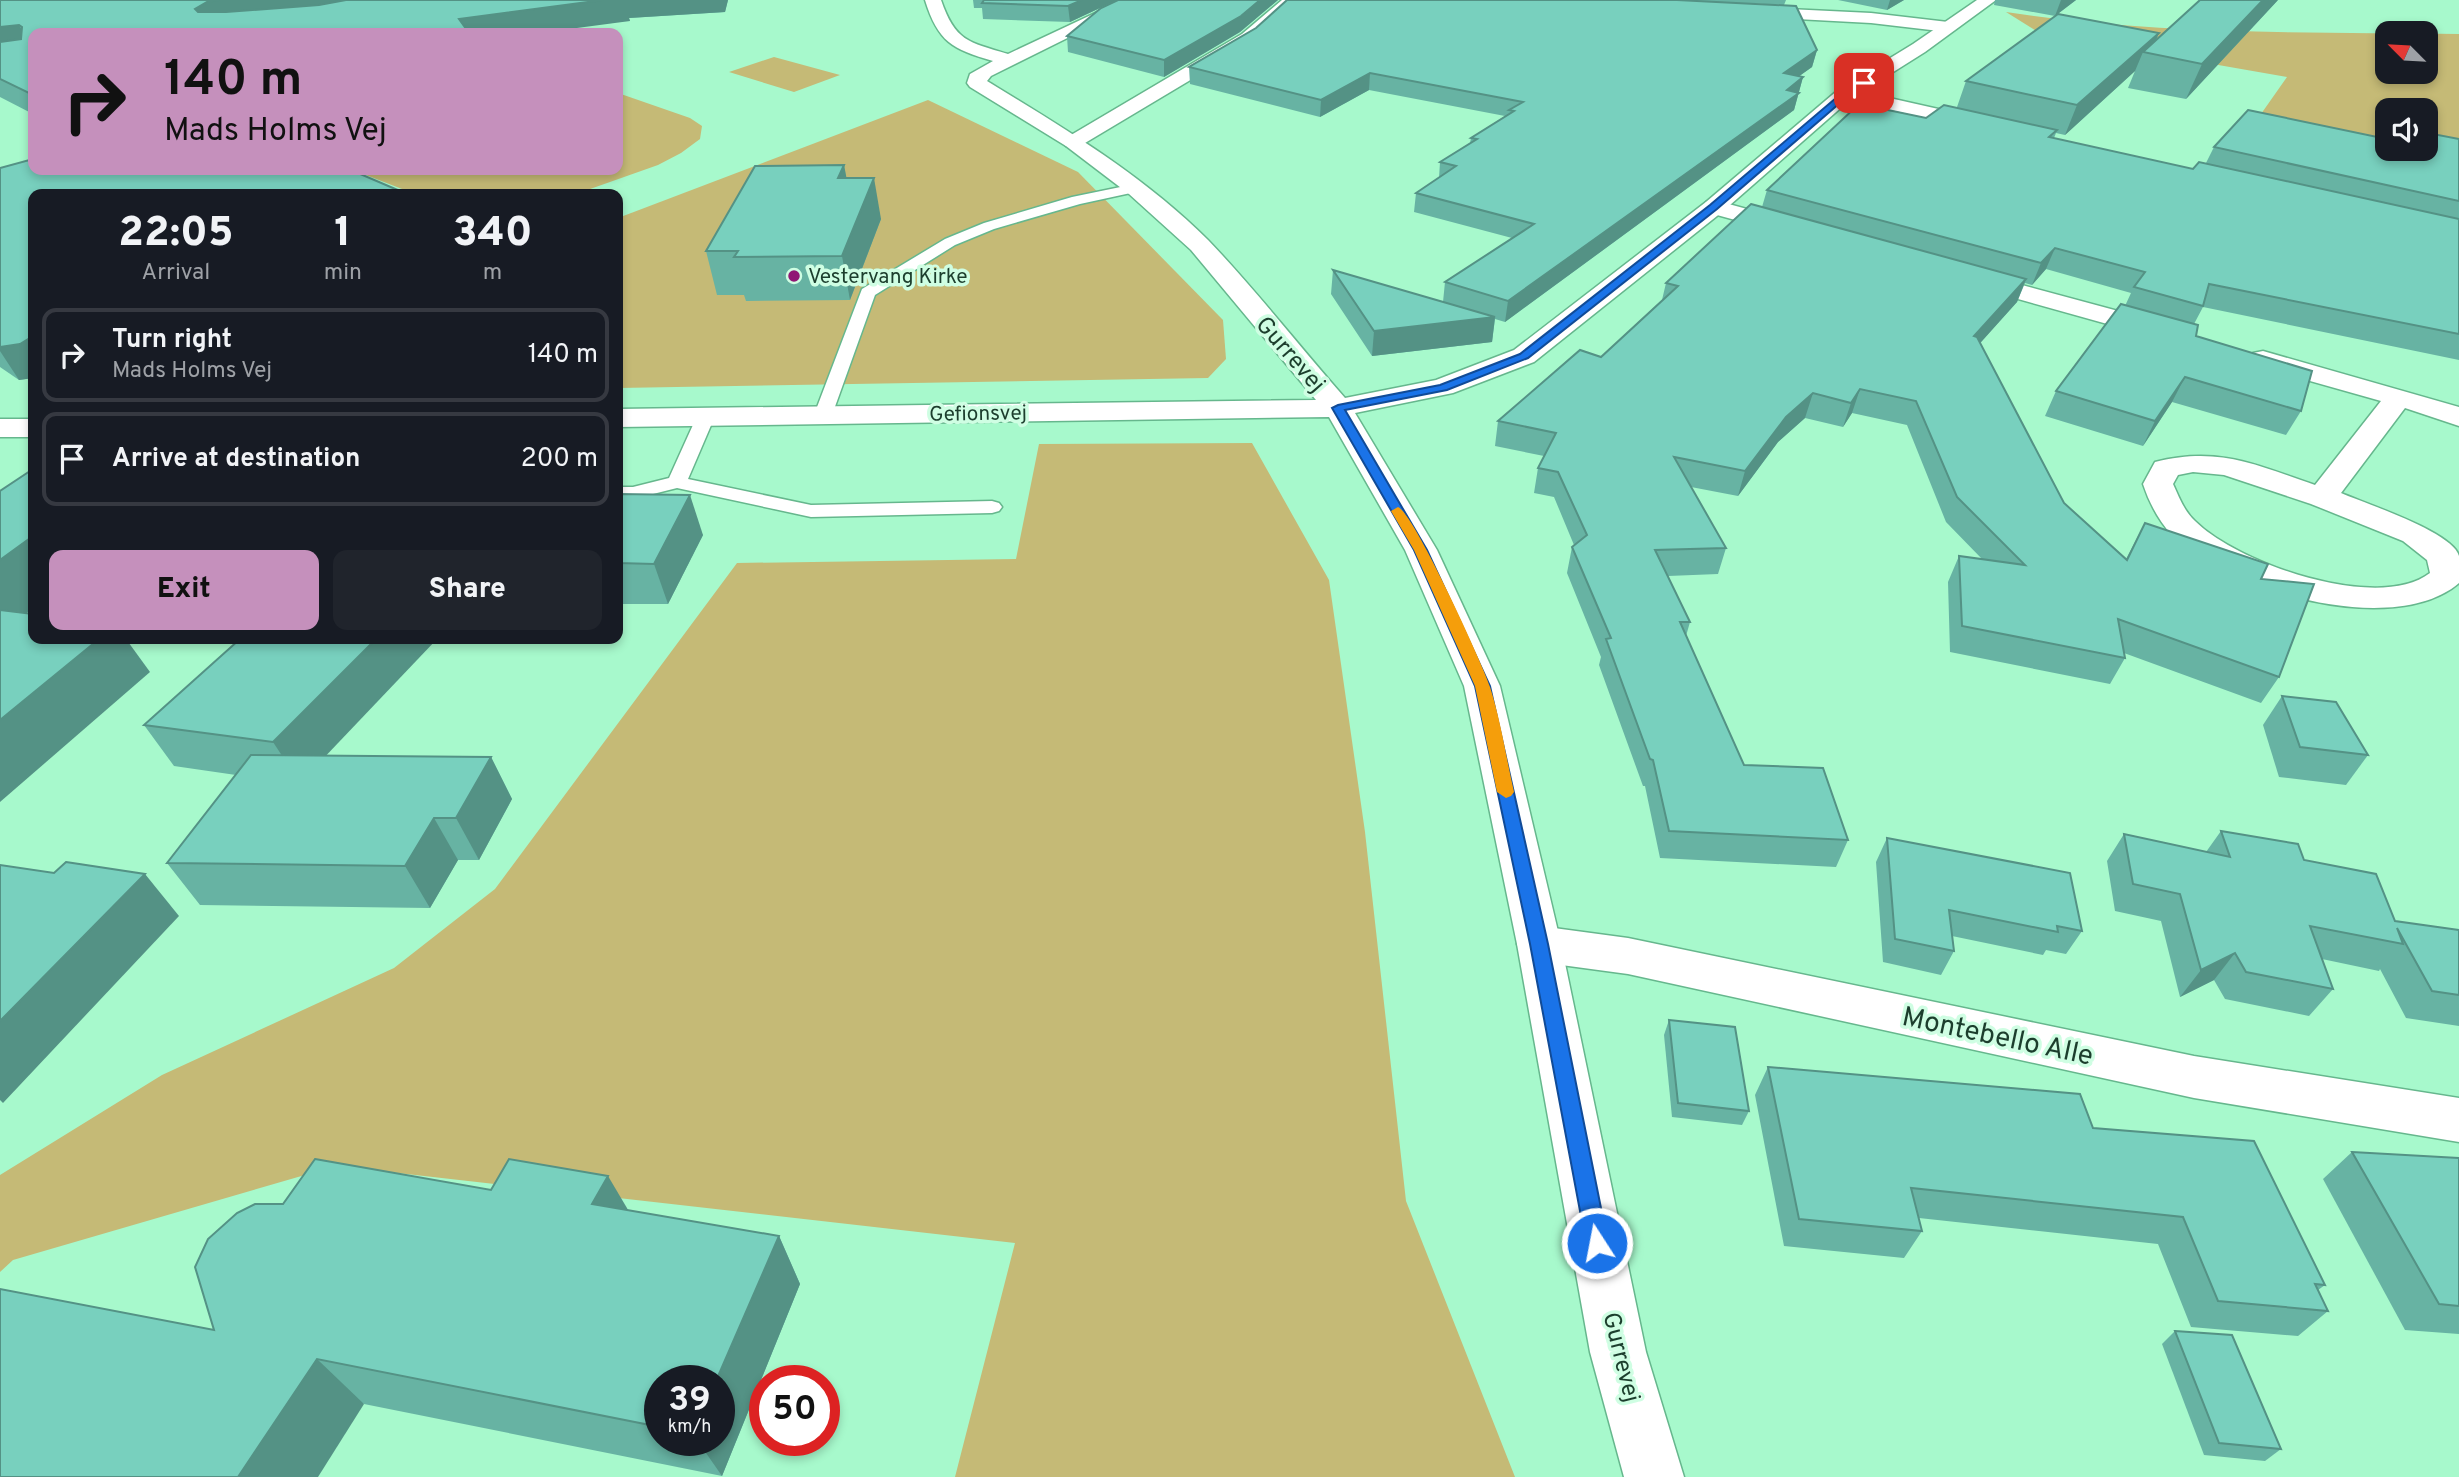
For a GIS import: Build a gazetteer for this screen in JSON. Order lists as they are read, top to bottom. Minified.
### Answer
{"streets":{"street":["Gurrevej","Gefionsvej","Montebello Alle"]},"crossings":[["Gurrevej","Gefionsvej"],["Gurrevej","Montebello Alle"]],"places":["Vestervang Kirke"],"north":"top left","page":{"turn":["140 m","Mads Holms Vej"],"eta":["22:05","Arrival","1","min","340","m"],"list":[{"name":"Turn right","note":"Mads Holms Vej","value":"140 m"},{"name":"Arrive at destination","value":"200 m"}],"buttons":["Exit","Share"],"speed":"39 km/h","limit":"50"}}
